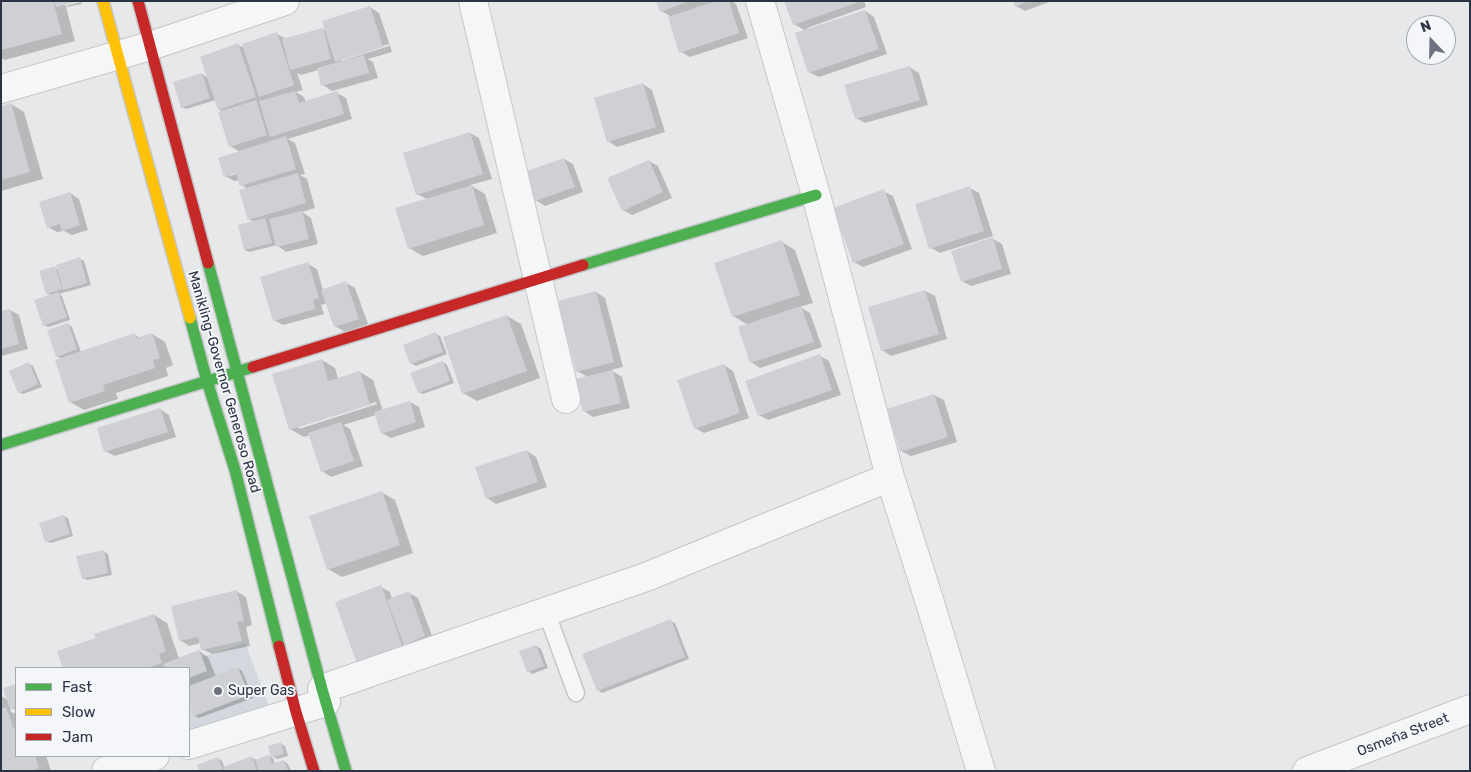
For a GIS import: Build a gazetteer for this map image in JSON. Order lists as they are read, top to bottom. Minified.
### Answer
{"streets":{"main road":["Manikling-Governor Generoso Road"],"street":["Osmeña Street"]},"places":["Super Gas"],"legend":["Fast","Slow","Jam"],"north":"top"}
